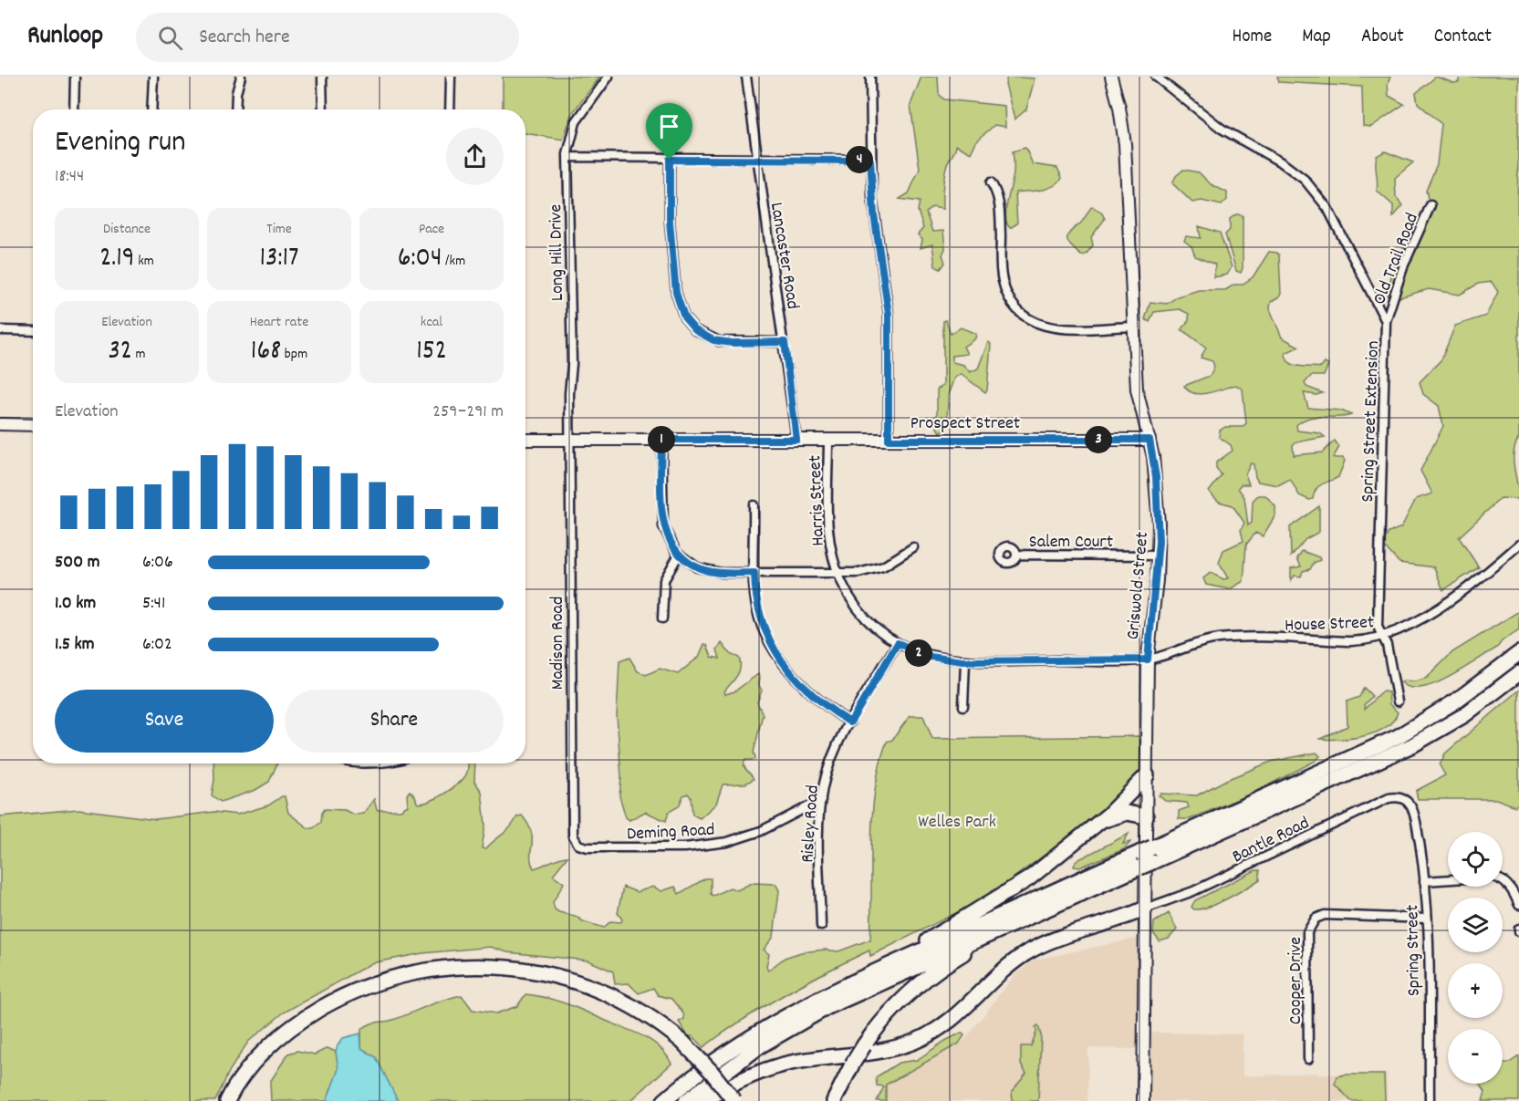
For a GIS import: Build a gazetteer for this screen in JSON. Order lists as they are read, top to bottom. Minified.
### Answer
{"streets":{"main road":["Prospect Street","Griswold Street"],"street":["Long Hill Drive","Lancaster Road","Old Trail Road","Spring Street Extension","Harris Street","Salem Court","House Street","Madison Road","Risley Road","Deming Road","Bantle Road","Spring Street","Cooper Drive"]},"crossings":[["Long Hill Drive","Prospect Street"],["Long Hill Drive","Madison Road"],["Lancaster Road","Prospect Street"],["Old Trail Road","Spring Street Extension"],["Prospect Street","Harris Street"],["Prospect Street","Griswold Street"],["Prospect Street","Madison Road"],["Spring Street Extension","House Street"],["Harris Street","Griswold Street"],["Harris Street","House Street"],["Harris Street","Risley Road"],["Salem Court","Griswold Street"],["Griswold Street","House Street"],["Griswold Street","Bantle Road"],["Madison Road","Deming Road"],["Risley Road","Deming Road"],["Bantle Road","Spring Street"],["Spring Street","Cooper Drive"]],"parks":["Welles Park"],"page":{"header":"Runloop","search":"Search here","nav":["Home","Map","About","Contact"],"heading":["Evening run","18:44"],"pins":["4","1","3","2"],"stats":[["Distance","2.19 km"],["Time","13:17"],["Pace","6:04 /km"],["Elevation","32 m"],["Heart rate","168 bpm"],["kcal","152"]],"chart":["Elevation","259–291 m"],"list":[{"name":"500 m","note":"6:06"},{"name":"1.0 km","note":"5:41"},{"name":"1.5 km","note":"6:02"}],"buttons":["Save","Share"],"map_buttons":["+","−"]}}
